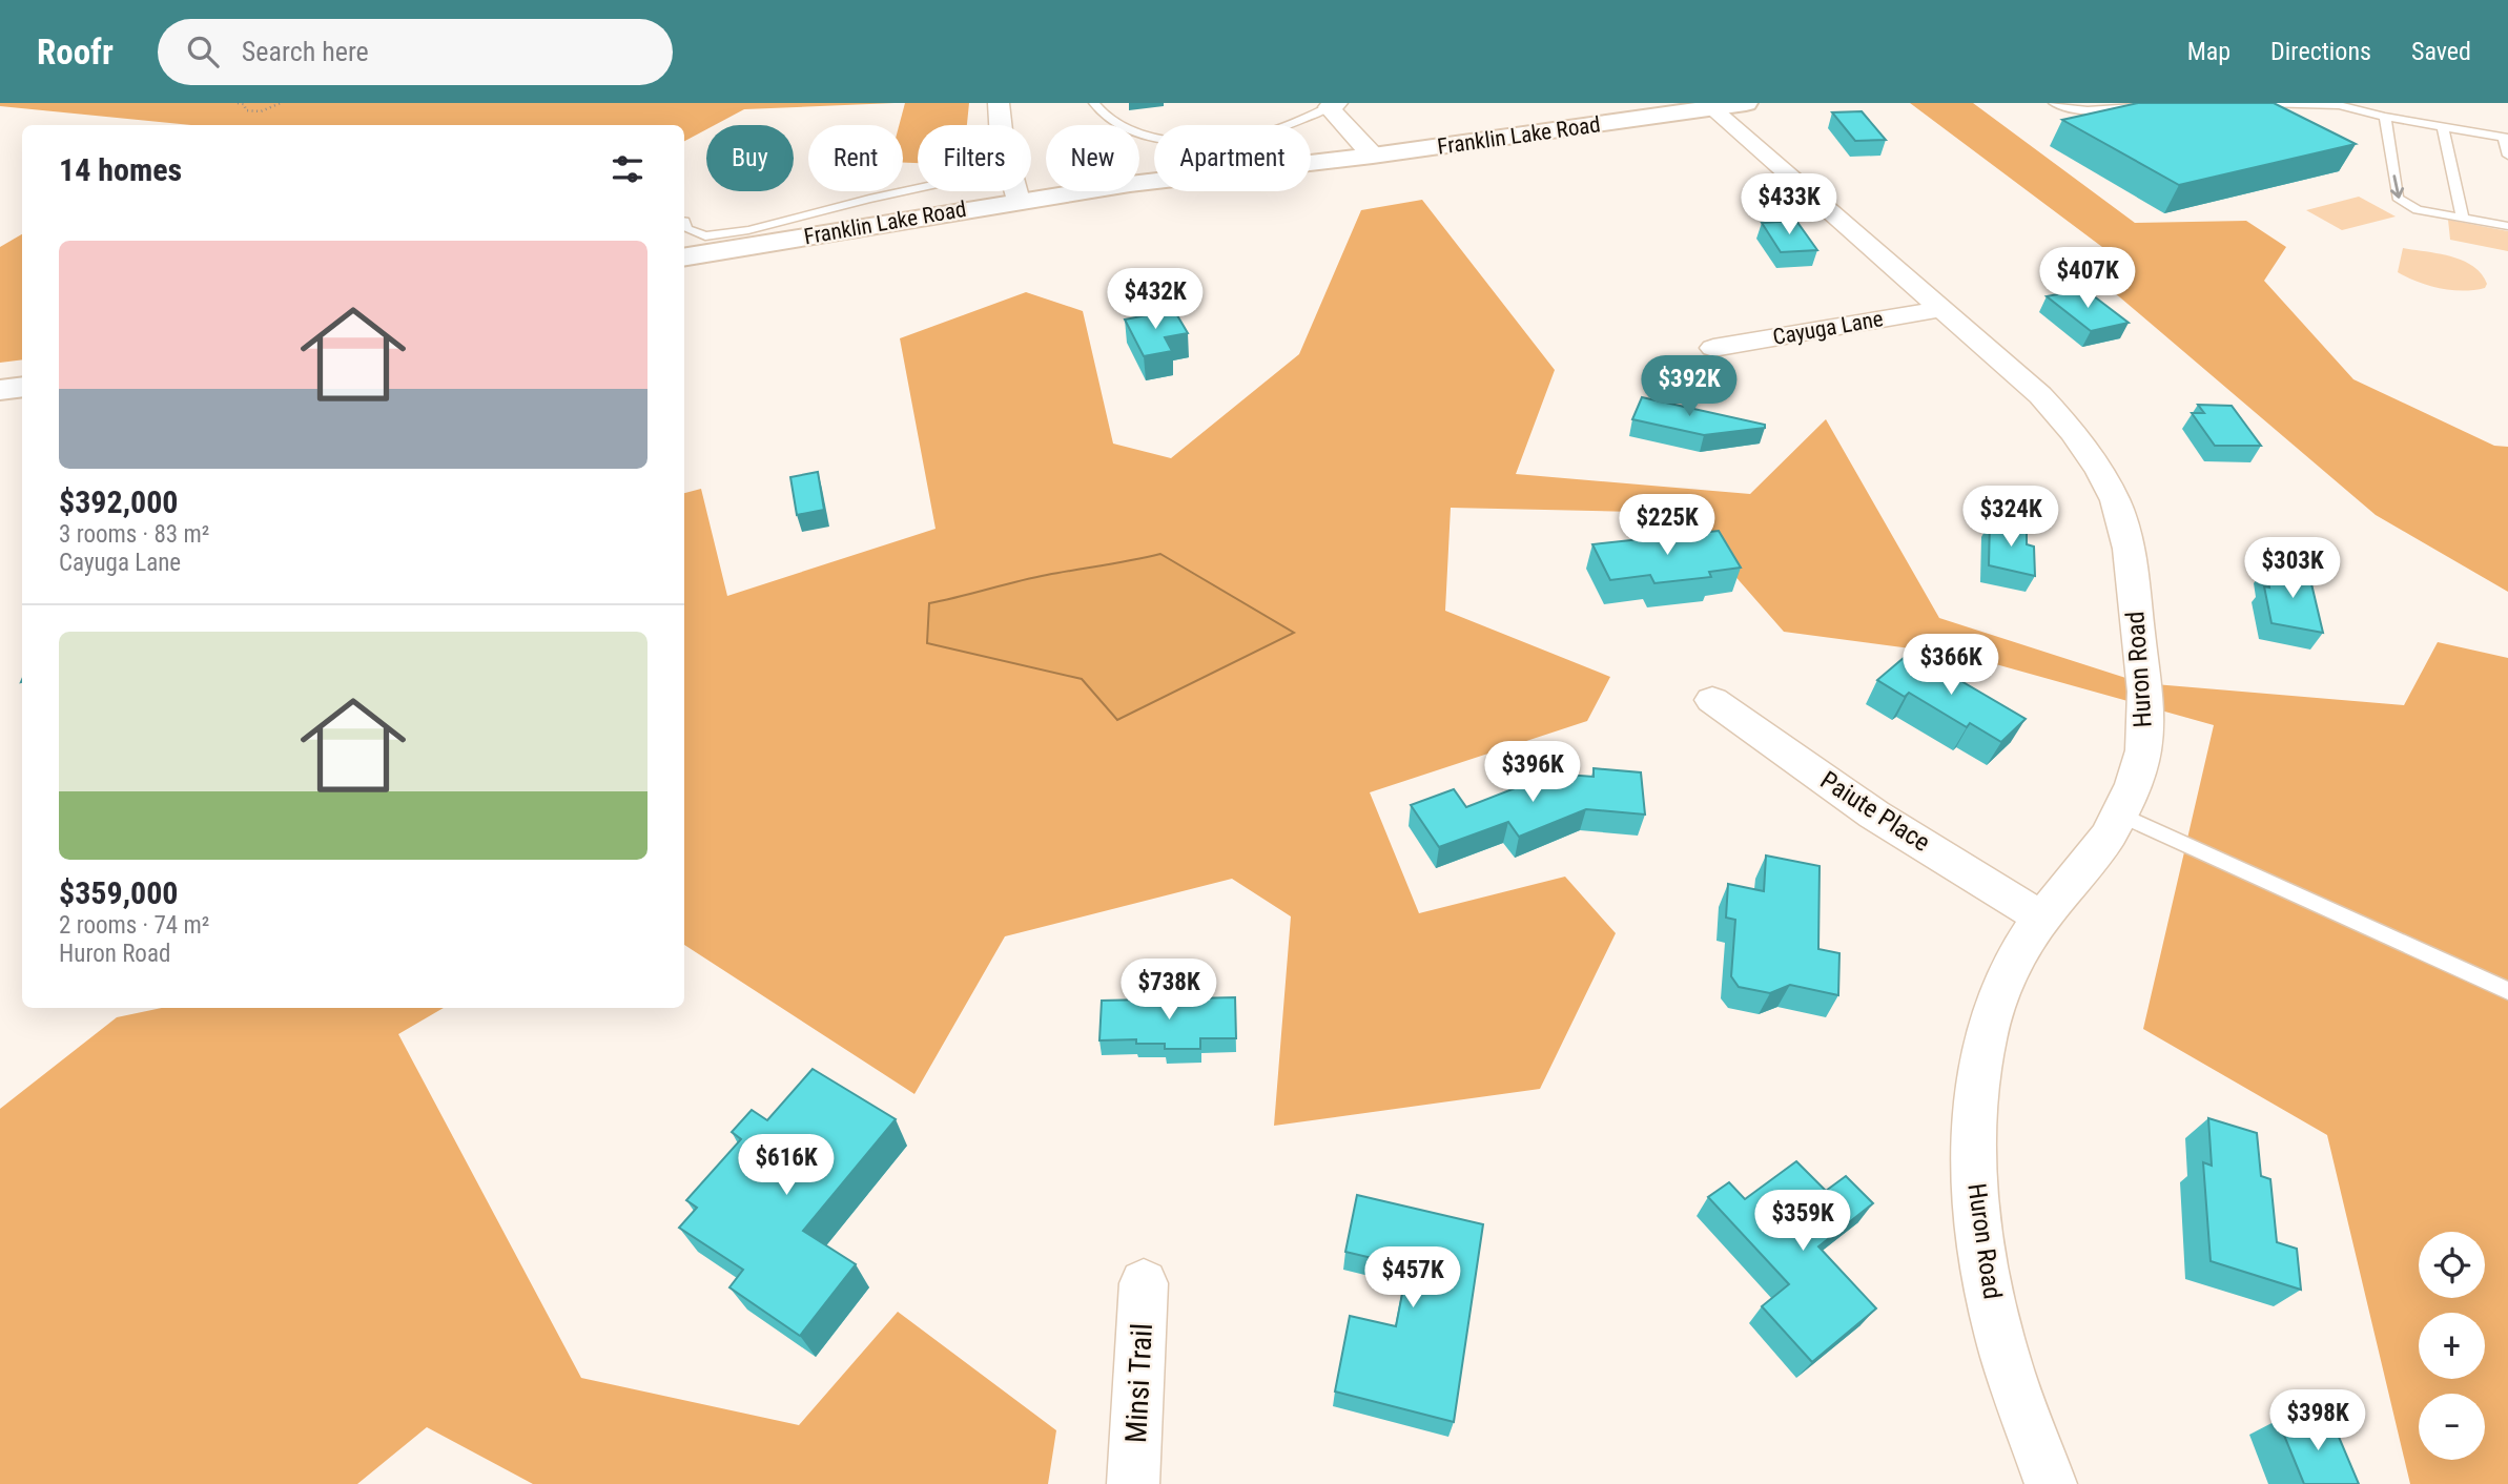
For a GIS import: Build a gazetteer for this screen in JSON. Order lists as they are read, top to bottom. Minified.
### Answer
{"streets":{"main road":["Franklin Lake Road"],"street":["Cayuga Lane","Huron Road","Paiute Place","Minsi Trail"]},"crossings":[["Franklin Lake Road","Huron Road"],["Cayuga Lane","Huron Road"],["Huron Road","Paiute Place"]],"page":{"header":"Roofr","search":"Search here","nav":["Map","Directions","Saved"],"chip":["Buy","Rent","Filters","New","Apartment"],"heading":"14 homes","price":["$433K","$407K","$432K","$392K","$324K","$225K","$303K","$366K","$396K","$738K","$616K","$359K","$457K","$398K"],"list":[{"name":"$392,000","note":"3 rooms · 83 m² · Cayuga Lane"},{"name":"$359,000","note":"2 rooms · 74 m² · Huron Road"}],"map_buttons":["+","−"]}}
